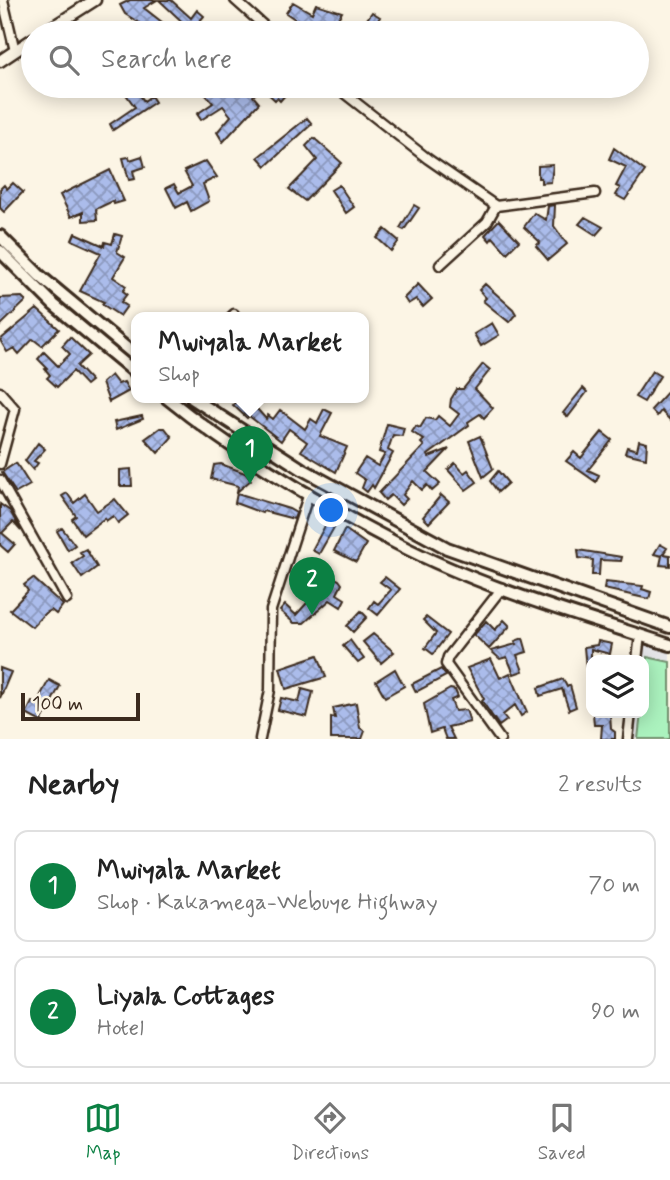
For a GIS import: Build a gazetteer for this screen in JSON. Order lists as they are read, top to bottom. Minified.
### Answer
{"scale_bar":"100 m","page":{"search":"Search here","popup":["Mwiyala Market","Shop"],"pins":["1","2"],"scale":"100 m","heading":["Nearby","2 results"],"list":[{"mark":"1","name":"Mwiyala Market","note":"Shop · Kakamega-Webuye Highway","value":"70 m"},{"mark":"2","name":"Liyala Cottages","note":"Hotel","value":"90 m"}],"nav":["Map","Directions","Saved"]}}
